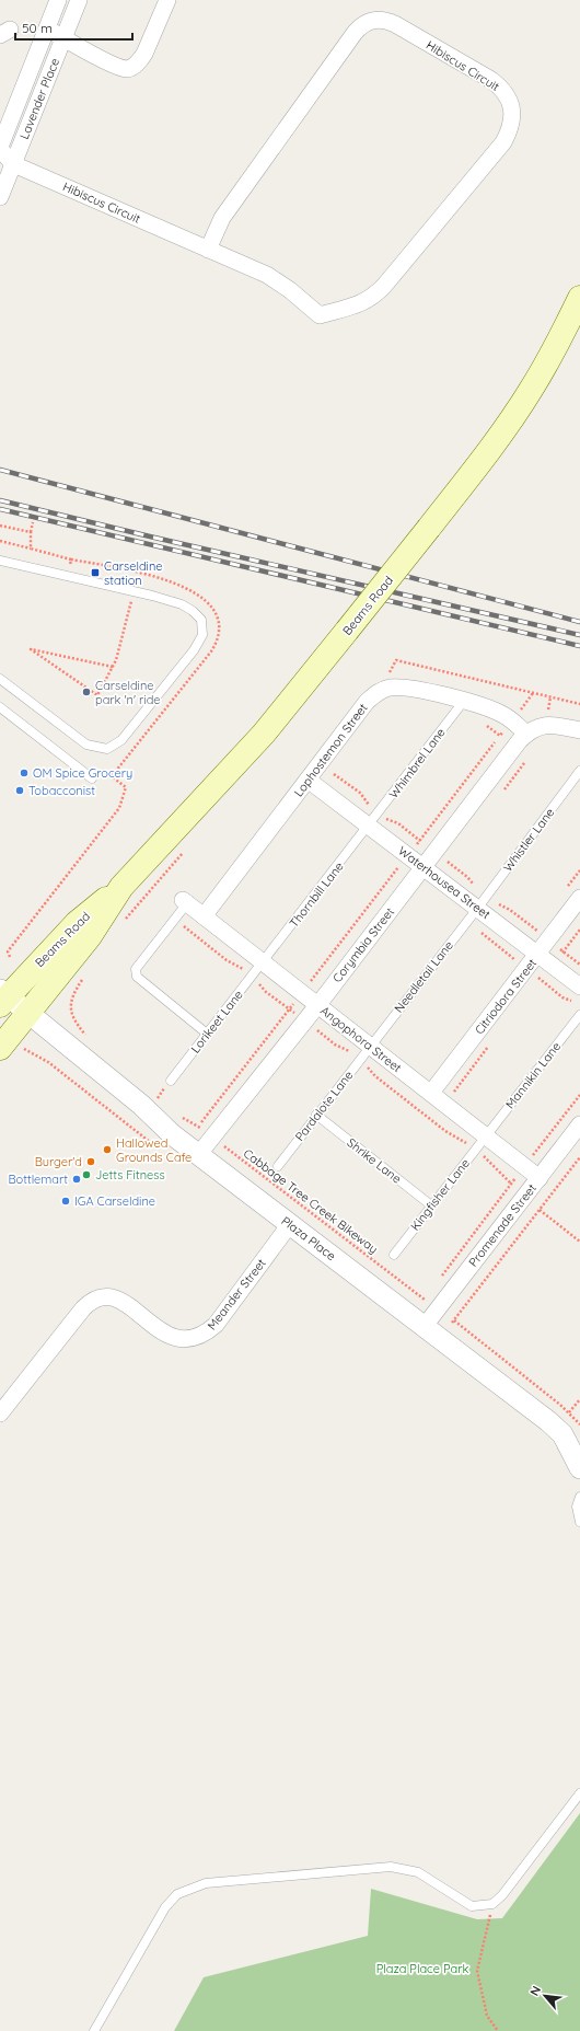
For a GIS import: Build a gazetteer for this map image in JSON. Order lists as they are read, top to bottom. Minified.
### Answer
{"streets":{"main road":["Beams Road"],"street":["Hibiscus Circuit","Lavender Place","Lophostemon Street","Waterhousea Street","Corymbia Street","Citriodora Street","Angophora Street","Promenade Street","Plaza Place","Meander Street"],"lane":["Whimbrel Lane","Whistler Lane","Thornbill Lane","Needletail Lane","Lorikeet Lane","Mannikin Lane","Pardalote Lane","Shrike Lane","Kingfisher Lane"],"path":["Cabbage Tree Creek Bikeway"]},"crossings":[["Hibiscus Circuit","Lavender Place"],["Beams Road","Plaza Place"],["Lophostemon Street","Whimbrel Lane"],["Lophostemon Street","Waterhousea Street"],["Lophostemon Street","Corymbia Street"],["Lophostemon Street","Angophora Street"],["Whimbrel Lane","Waterhousea Street"],["Whimbrel Lane","Thornbill Lane"],["Whistler Lane","Waterhousea Street"],["Whistler Lane","Needletail Lane"],["Waterhousea Street","Thornbill Lane"],["Waterhousea Street","Corymbia Street"],["Waterhousea Street","Needletail Lane"],["Waterhousea Street","Citriodora Street"],["Thornbill Lane","Lorikeet Lane"],["Thornbill Lane","Angophora Street"],["Corymbia Street","Angophora Street"],["Corymbia Street","Cabbage Tree Creek Bikeway"],["Corymbia Street","Plaza Place"],["Needletail Lane","Angophora Street"],["Needletail Lane","Pardalote Lane"],["Citriodora Street","Angophora Street"],["Lorikeet Lane","Angophora Street"],["Angophora Street","Mannikin Lane"],["Angophora Street","Pardalote Lane"],["Angophora Street","Kingfisher Lane"],["Angophora Street","Promenade Street"],["Mannikin Lane","Kingfisher Lane"],["Pardalote Lane","Shrike Lane"],["Shrike Lane","Kingfisher Lane"],["Promenade Street","Plaza Place"],["Plaza Place","Meander Street"]],"parks":["Plaza Place Park"],"places":{"transit":["Carseldine station"],"other":["Carseldine park 'n' ride","OM Spice Grocery","Tobacconist","Hallowed Grounds Cafe","Burger'd","Jetts Fitness","Bottlemart","IGA Carseldine"]},"scale_bar":"50 m","north":"top left"}
